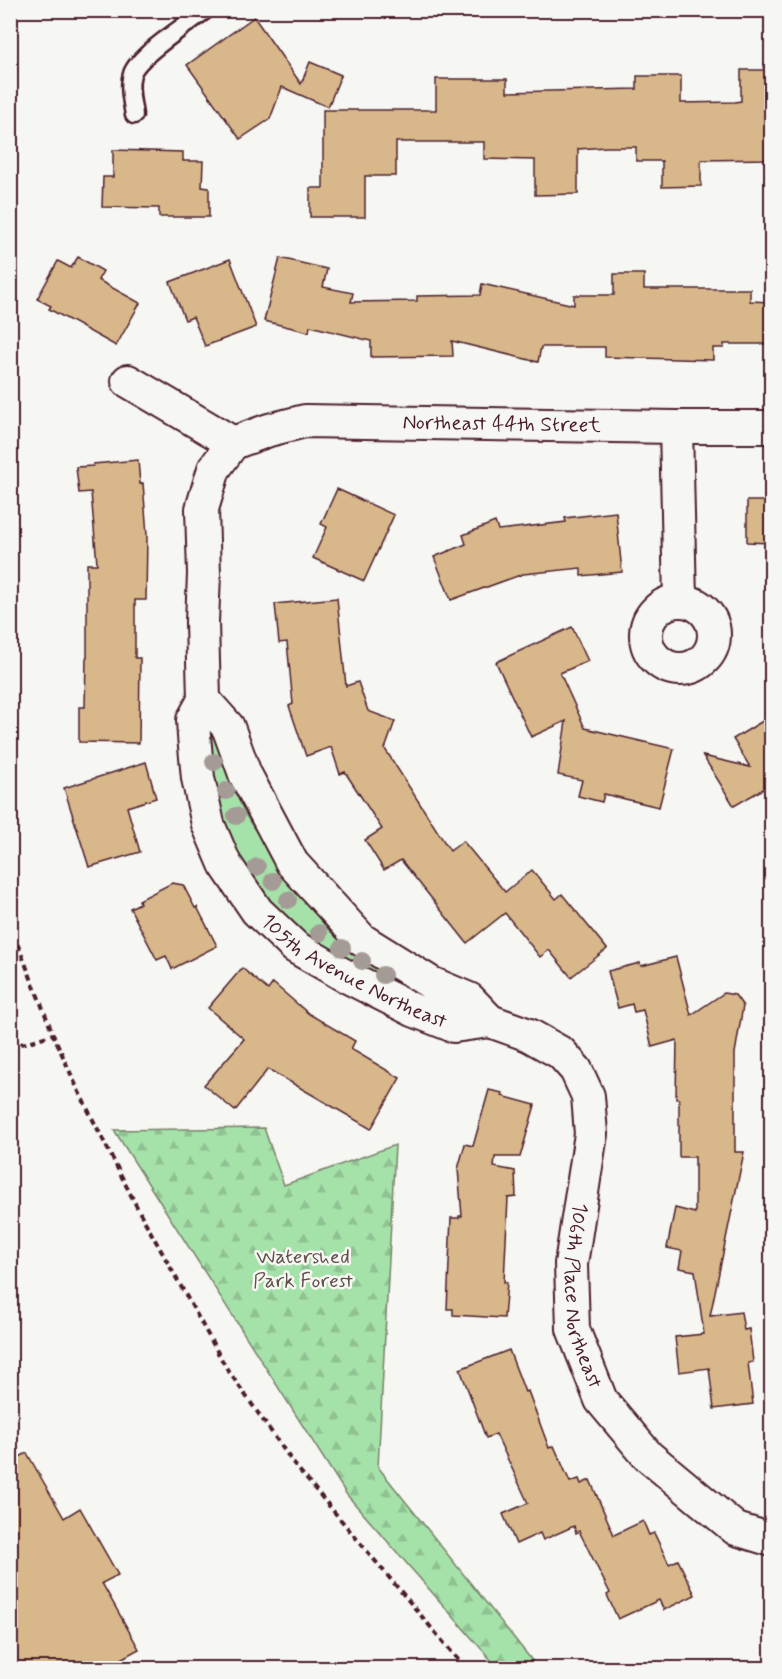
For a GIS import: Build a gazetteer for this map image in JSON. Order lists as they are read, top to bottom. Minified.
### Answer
{"streets":{"street":["Northeast 44th Street","105th Avenue Northeast","106th Place Northeast"]},"crossings":[["Northeast 44th Street","105th Avenue Northeast"],["105th Avenue Northeast","106th Place Northeast"]],"parks":["Watershed Park Forest"]}
